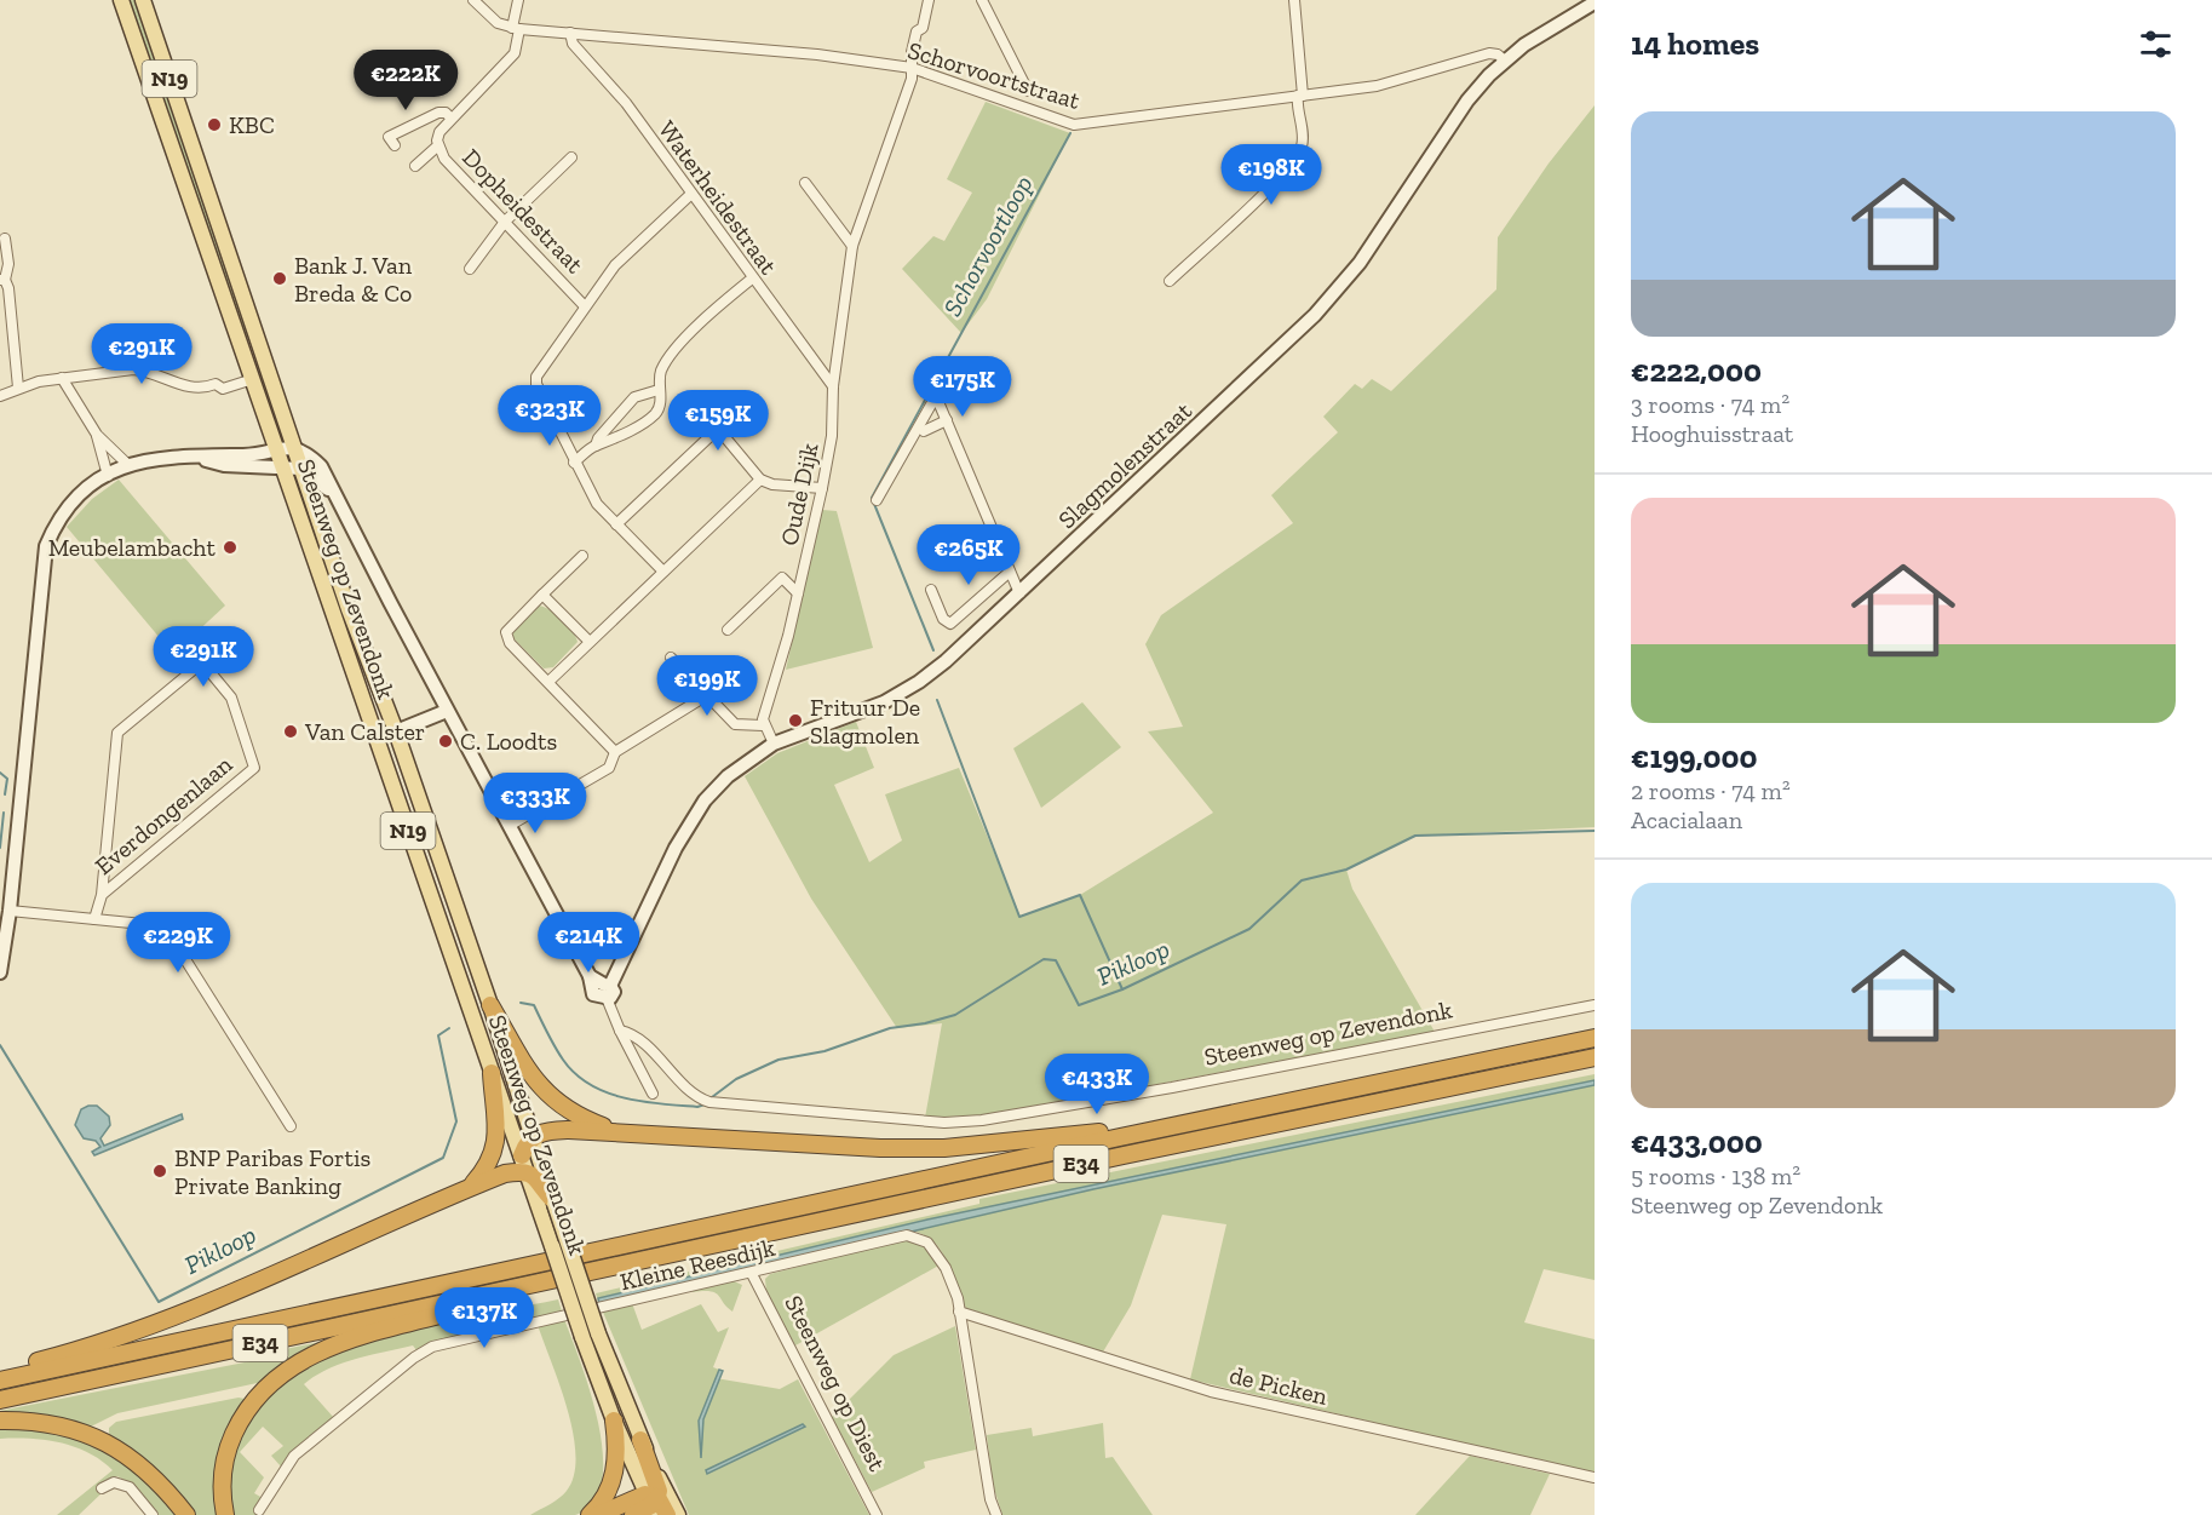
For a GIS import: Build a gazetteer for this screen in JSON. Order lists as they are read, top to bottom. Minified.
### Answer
{"streets":{"highway":["E34"],"main road":["N19","Steenweg op Zevendonk"],"street":["Schorvoortstraat","Waterheidestraat","Dopheidestraat","Slagmolenstraat","Oude Dijk","Everdongenlaan","Kleine Reesdijk","Steenweg op Diest","de Picken"]},"crossings":[["Schorvoortstraat","Waterheidestraat"],["Schorvoortstraat","Slagmolenstraat"],["Schorvoortstraat","Oude Dijk"],["N19","Steenweg op Zevendonk"],["Waterheidestraat","Oude Dijk"],["Slagmolenstraat","Steenweg op Zevendonk"],["Kleine Reesdijk","Steenweg op Diest"],["Kleine Reesdijk","de Picken"]],"water":["Schorvoortloop","Pikloop"],"places":["KBC","Bank J. Van Breda & Co","Meubelambacht","Frituur De Slagmolen","Van Calster","C. Loodts","BNP Paribas Fortis Private Banking"],"page":{"heading":"14 homes","price":["€222K","€198K","€291K","€175K","€323K","€159K","€265K","€291K","€199K","€333K","€229K","€214K","€433K","€137K"],"list":[{"name":"€222,000","note":"3 rooms · 74 m² · Hooghuisstraat"},{"name":"€199,000","note":"2 rooms · 74 m² · Acacialaan"},{"name":"€433,000","note":"5 rooms · 138 m² · Steenweg op Zevendonk"}]}}
